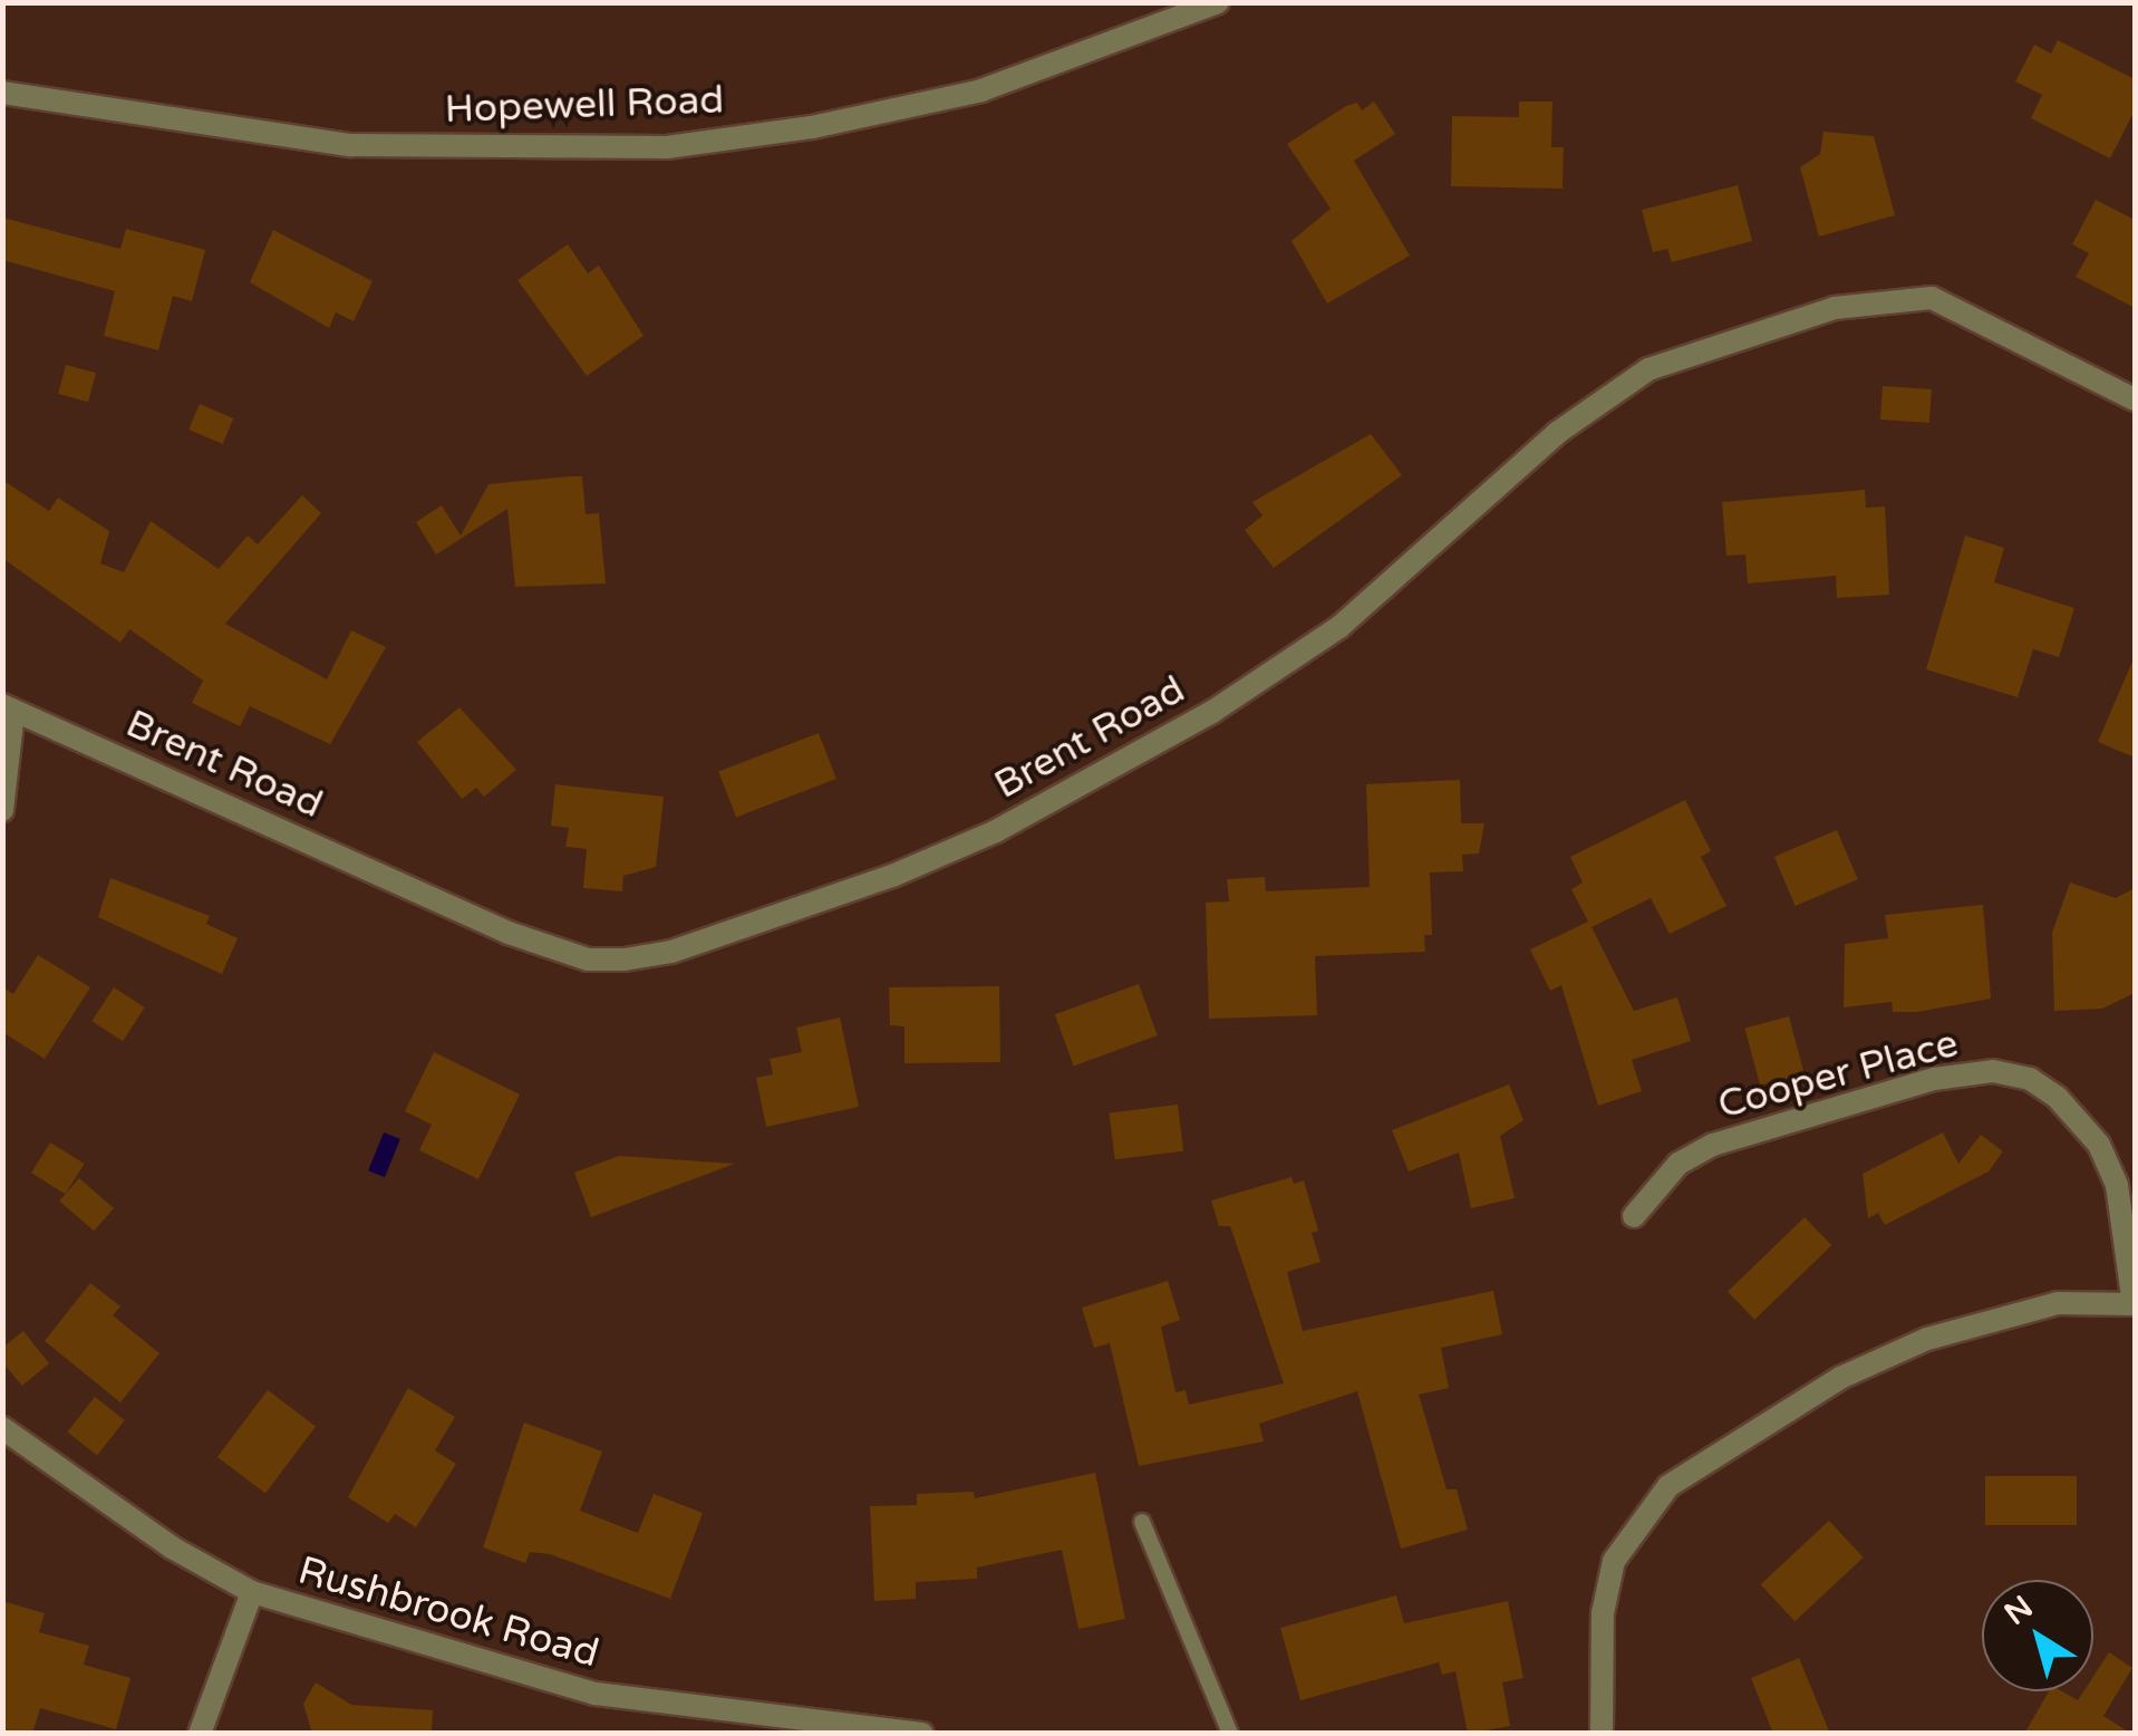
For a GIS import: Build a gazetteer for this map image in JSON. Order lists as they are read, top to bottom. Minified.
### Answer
{"streets":{"street":["Hopewell Road","Brent Road","Cooper Place","Rushbrook Road"]},"north":"top left"}
